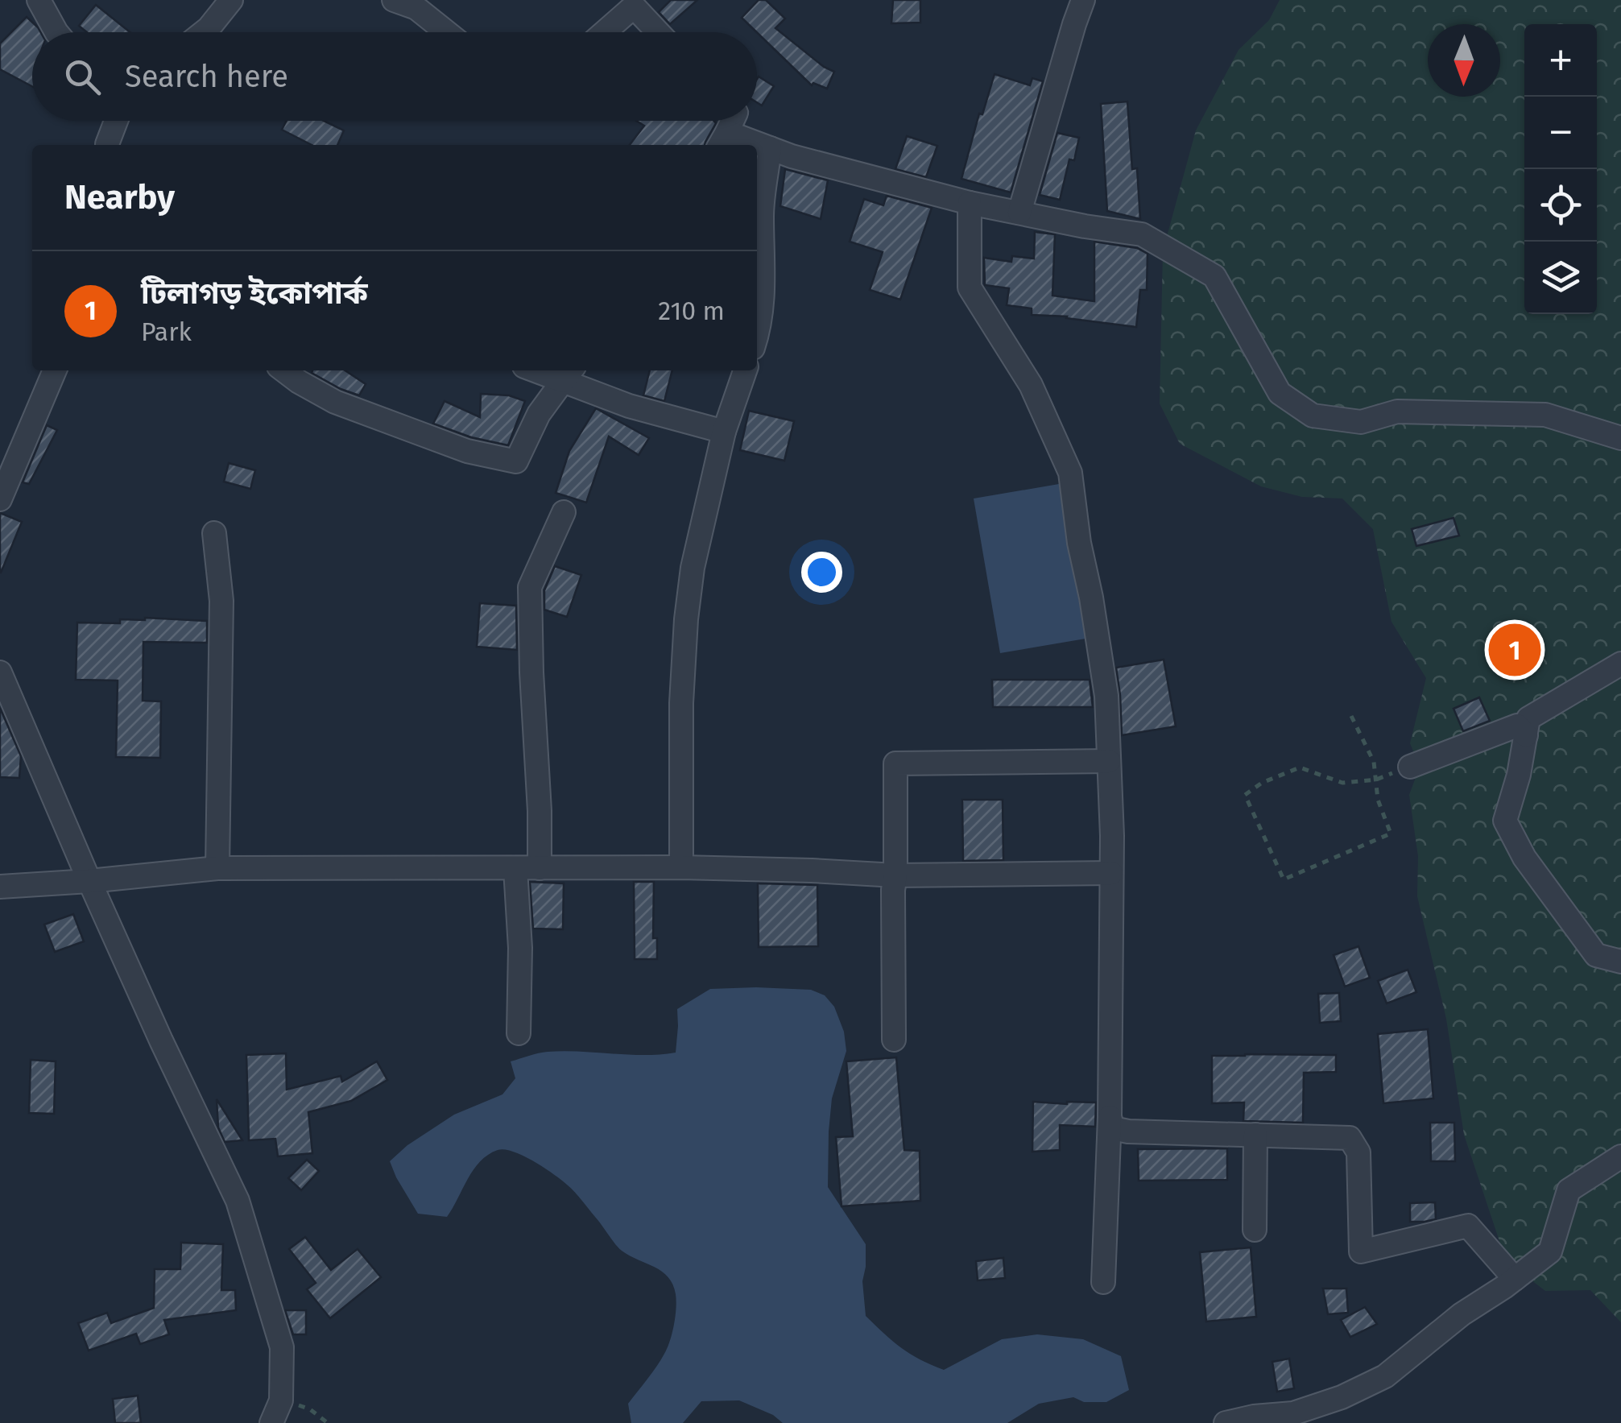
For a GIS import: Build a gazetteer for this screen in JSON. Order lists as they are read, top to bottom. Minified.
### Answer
{"north":"bottom","page":{"map_buttons":["+","−"],"search":"Search here","heading":"Nearby","list":[{"mark":"1","name":"টিলাগড় ইকোপার্ক","note":"Park","value":"210 m"}],"pins":"1"}}
